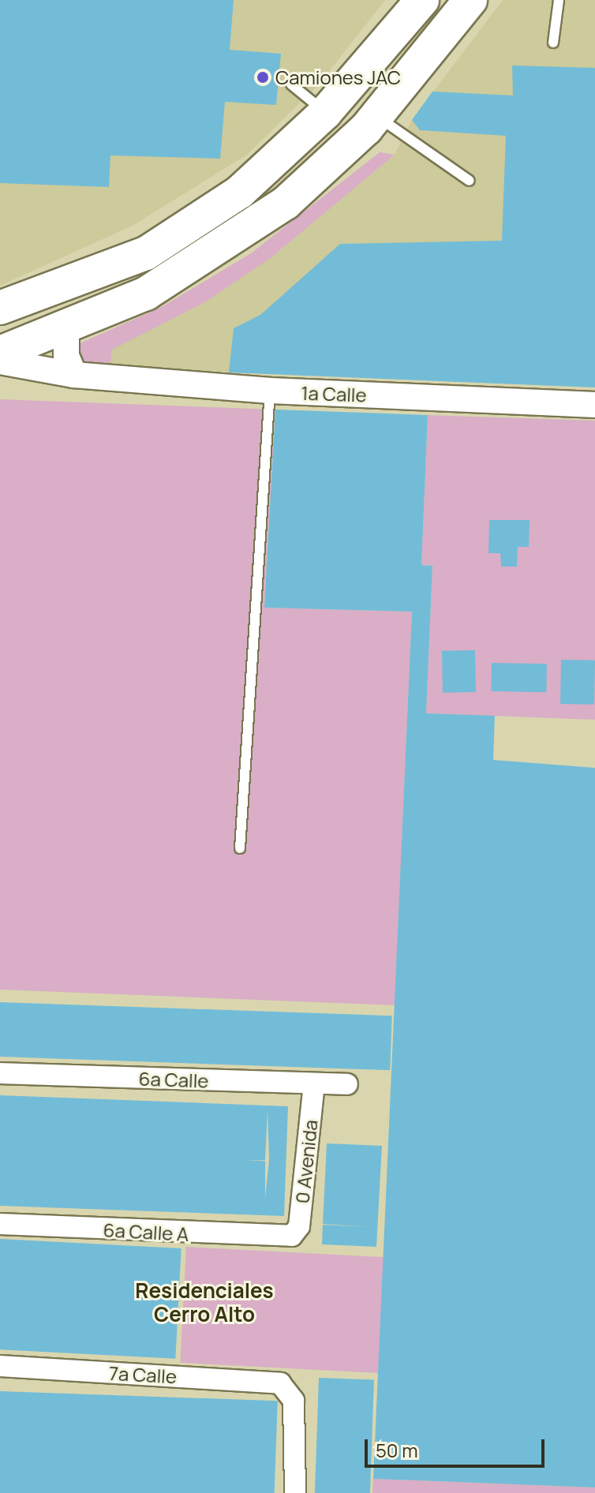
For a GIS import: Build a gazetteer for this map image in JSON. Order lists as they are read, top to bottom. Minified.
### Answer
{"streets":{"street":["1a Calle","6a Calle","0 Avenida","6a Calle A","7a Calle"]},"crossings":[["6a Calle","0 Avenida"],["0 Avenida","6a Calle A"]],"districts":["Residenciales Cerro Alto"],"places":["Camiones JAC"],"scale_bar":"50 m"}
